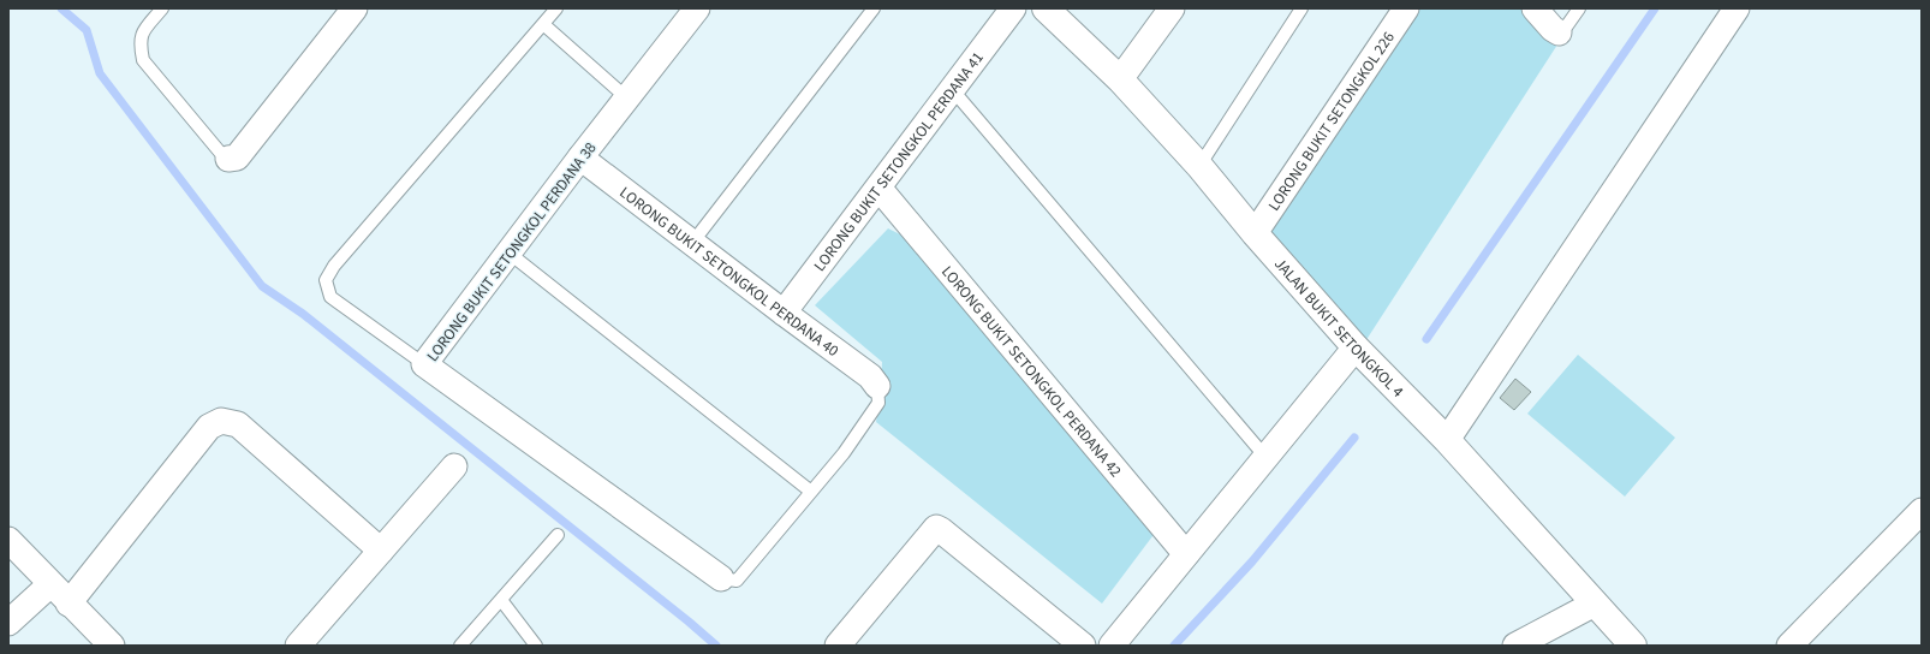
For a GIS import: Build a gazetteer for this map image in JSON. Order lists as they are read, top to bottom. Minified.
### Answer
{"streets":{"street":["LORONG BUKIT SETONGKOL 226","LORONG BUKIT SETONGKOL PERDANA 41","LORONG BUKIT SETONGKOL PERDANA 38","LORONG BUKIT SETONGKOL PERDANA 40","JALAN BUKIT SETONGKOL 4","LORONG BUKIT SETONGKOL PERDANA 42"]},"crossings":[["LORONG BUKIT SETONGKOL 226","JALAN BUKIT SETONGKOL 4"],["LORONG BUKIT SETONGKOL PERDANA 41","LORONG BUKIT SETONGKOL PERDANA 40"],["LORONG BUKIT SETONGKOL PERDANA 41","LORONG BUKIT SETONGKOL PERDANA 42"],["LORONG BUKIT SETONGKOL PERDANA 38","LORONG BUKIT SETONGKOL PERDANA 40"]]}
